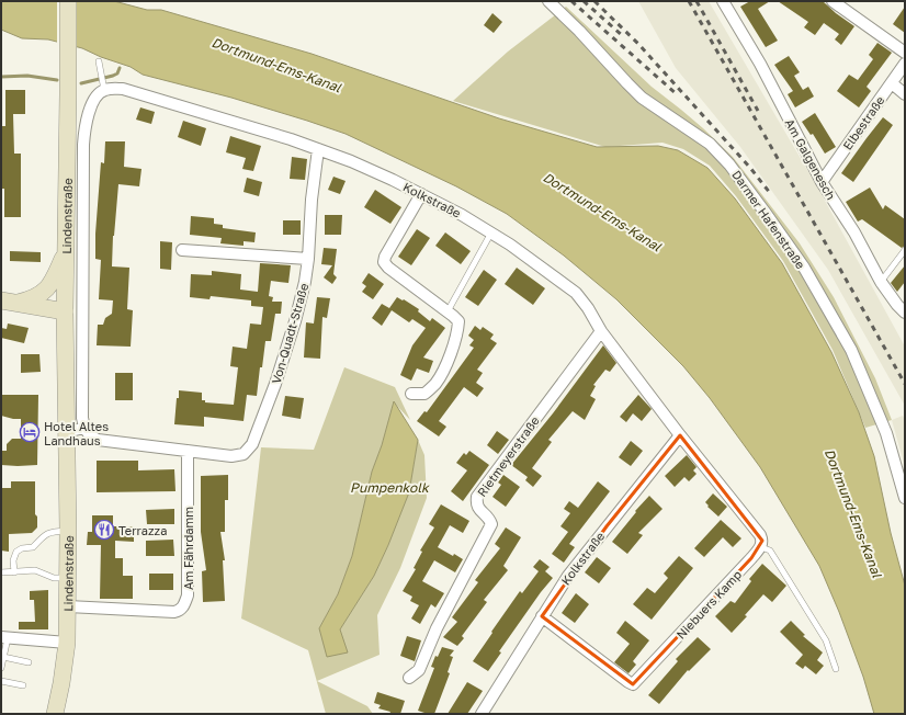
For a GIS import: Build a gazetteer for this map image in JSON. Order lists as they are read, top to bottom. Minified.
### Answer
{"streets":{"main road":["Lindenstraße"],"street":["Elbestraße","Am Galgenesch","Kolkstraße","Darmer Hafenstraße","Von-Quadt-Straße","Rietmeyerstraße","Am Fährdamm","Niebuers Kamp"]},"crossings":[["Elbestraße","Am Galgenesch"],["Kolkstraße","Lindenstraße"],["Kolkstraße","Von-Quadt-Straße"],["Kolkstraße","Rietmeyerstraße"],["Kolkstraße","Niebuers Kamp"],["Lindenstraße","Von-Quadt-Straße"],["Lindenstraße","Am Fährdamm"],["Von-Quadt-Straße","Am Fährdamm"]],"water":["Dortmund-Ems-Kanal","Pumpenkolk"],"places":{"hotel":["Hotel Altes Landhaus"],"restaurant":["Terrazza"]}}
